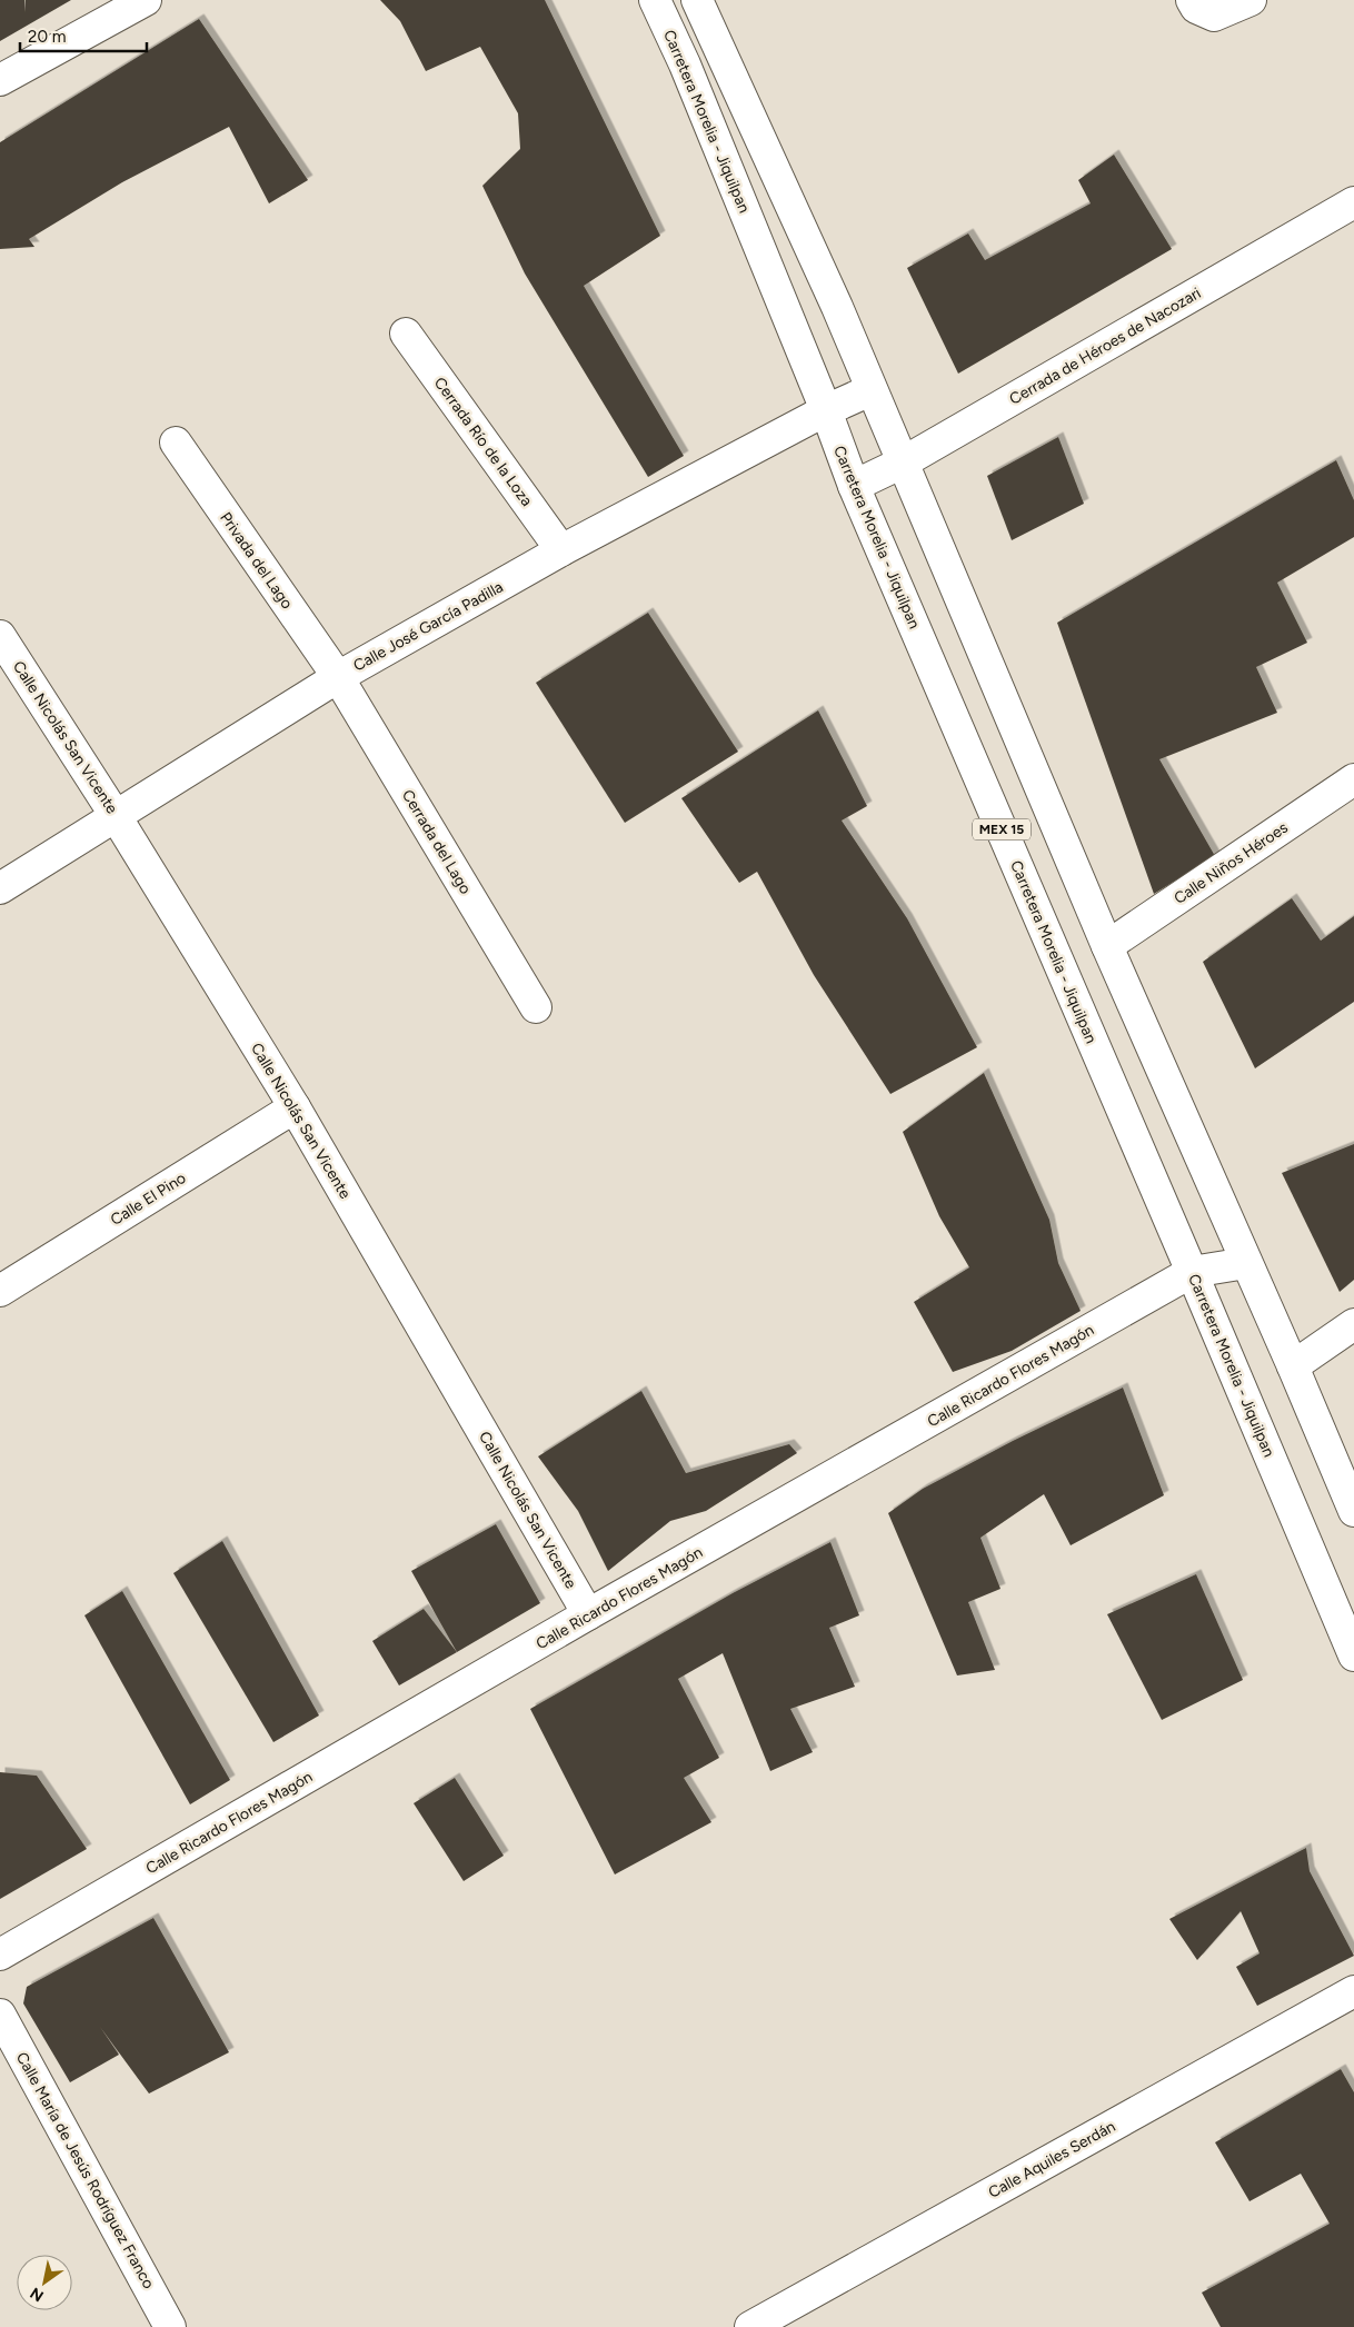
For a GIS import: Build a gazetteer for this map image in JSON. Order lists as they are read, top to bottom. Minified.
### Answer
{"streets":{"street":["Carretera Morelia - Jiquilpan","Cerrada de Héroes de Nacozari","Cerrada Río de la Loza","Privada del Lago","Calle José García Padilla","Calle Nicolás San Vicente","MEX 15","Cerrada del Lago","Calle Niños Héroes","Calle El Pino","Calle Ricardo Flores Magón","Calle Aquiles Serdán","Calle María de Jesús Rodríguez Franco"]},"crossings":[["Carretera Morelia - Jiquilpan","Cerrada de Héroes de Nacozari"],["Carretera Morelia - Jiquilpan","Calle José García Padilla"],["Carretera Morelia - Jiquilpan","Calle Ricardo Flores Magón"],["Cerrada de Héroes de Nacozari","MEX 15"],["Cerrada Río de la Loza","Calle José García Padilla"],["Privada del Lago","Calle José García Padilla"],["Privada del Lago","Cerrada del Lago"],["Calle José García Padilla","Calle Nicolás San Vicente"],["Calle José García Padilla","MEX 15"],["Calle José García Padilla","Cerrada del Lago"],["Calle Nicolás San Vicente","Calle El Pino"],["Calle Nicolás San Vicente","Calle Ricardo Flores Magón"],["MEX 15","Calle Niños Héroes"],["MEX 15","Calle Ricardo Flores Magón"]],"scale_bar":"20 m","north":"bottom left"}
